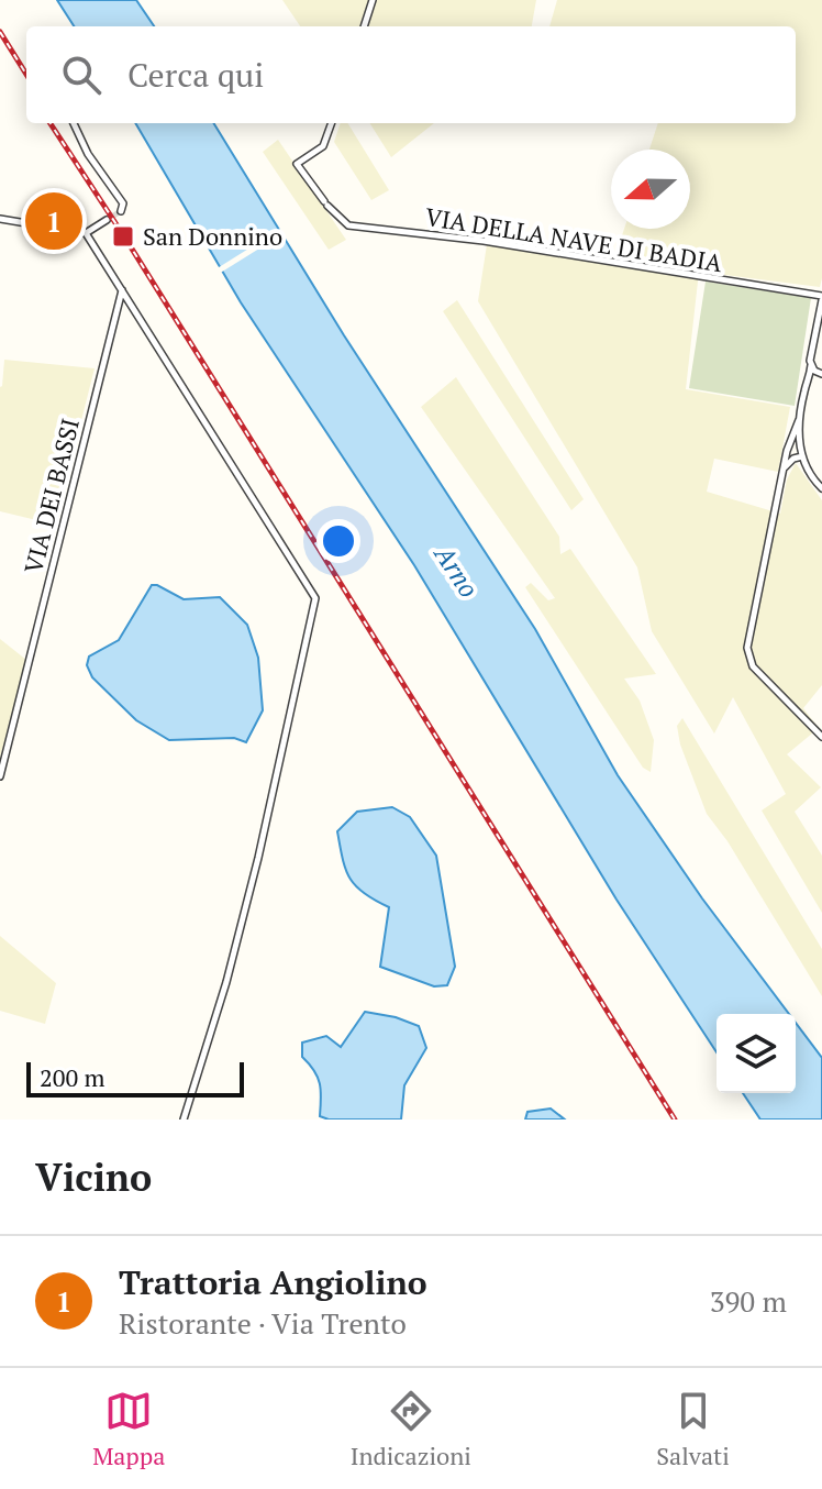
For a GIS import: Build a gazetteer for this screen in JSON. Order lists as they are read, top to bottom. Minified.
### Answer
{"streets":{"street":["VIA DELLA NAVE DI BADIA","VIA DEI BASSI"]},"water":["Arno"],"places":{"transit":["San Donnino"]},"scale_bar":"200 m","north":"left","page":{"search":"Cerca qui","pins":"1","scale":"200 m","heading":"Vicino","list":[{"mark":"1","name":"Trattoria Angiolino","note":"Ristorante · Via Trento","value":"390 m"}],"nav":["Mappa","Indicazioni","Salvati"]}}
